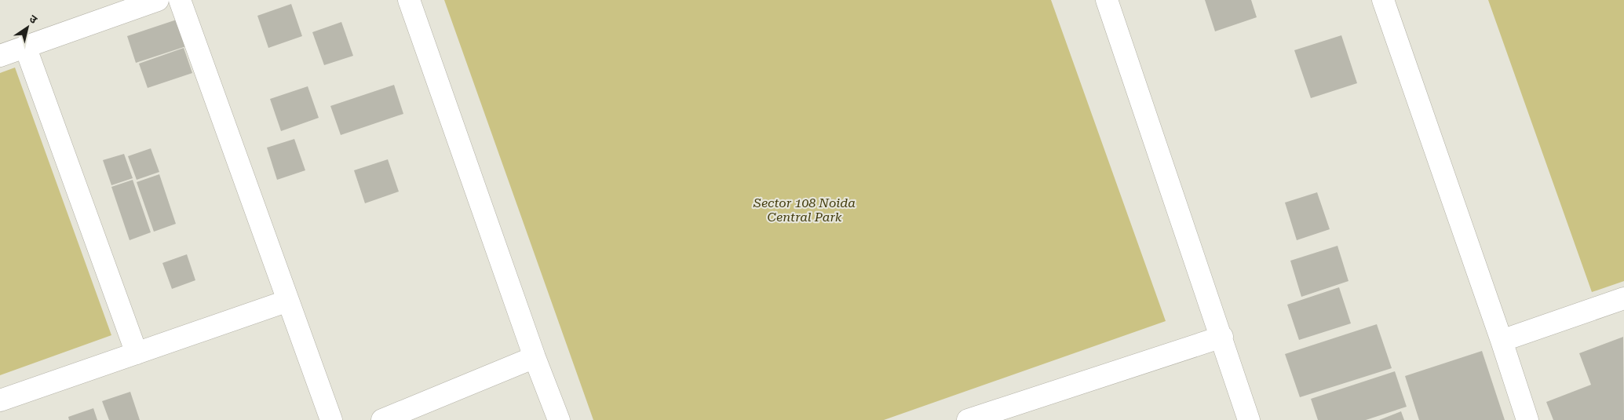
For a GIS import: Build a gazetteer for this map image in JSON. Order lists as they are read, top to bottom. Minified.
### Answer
{"parks":["Sector 108 Noida Central Park"],"north":"top right"}
